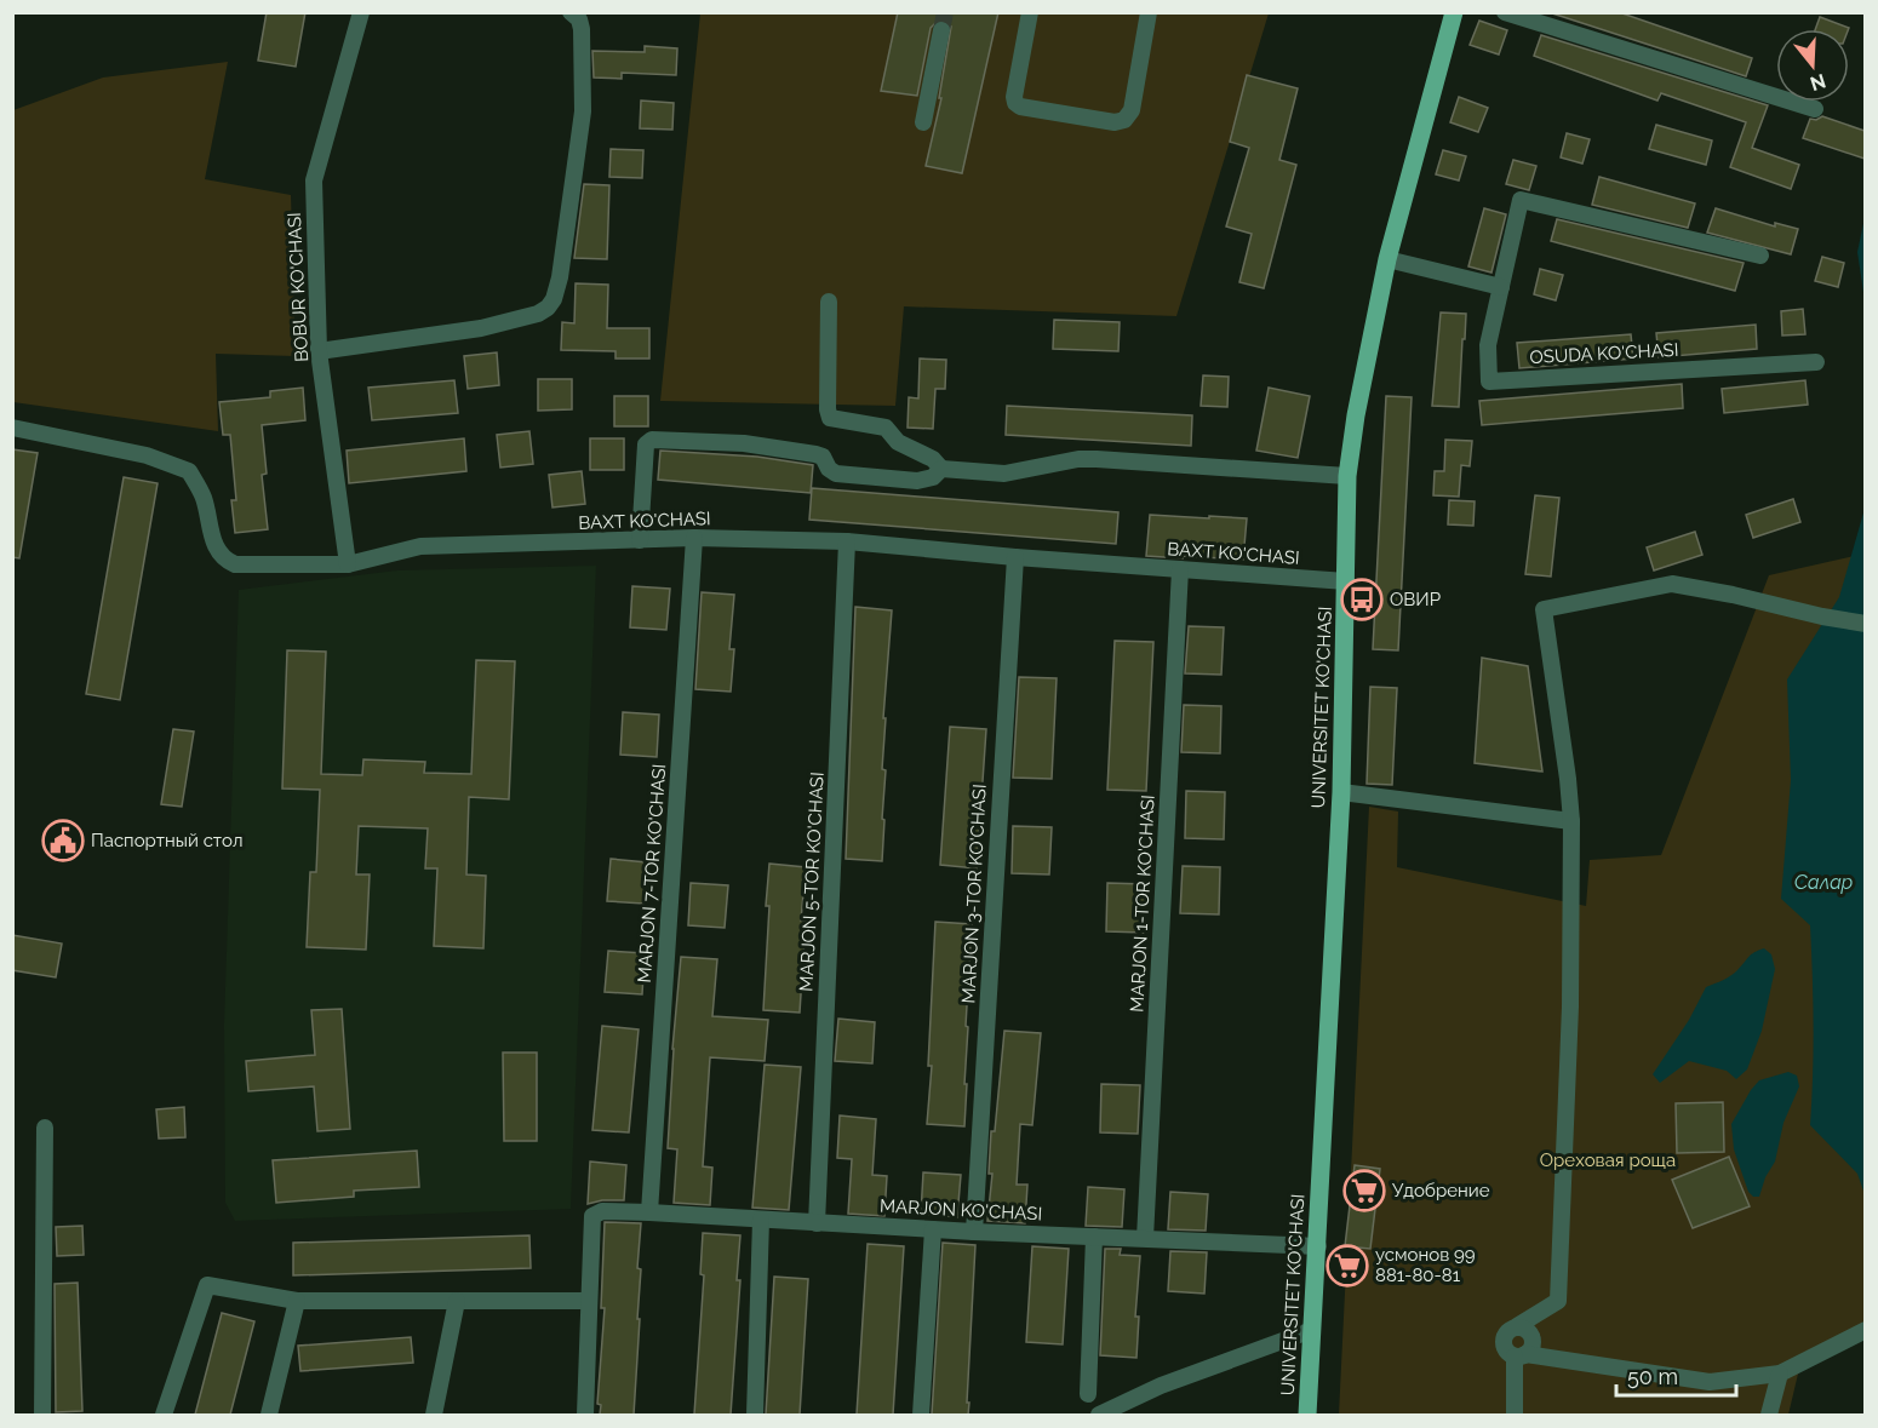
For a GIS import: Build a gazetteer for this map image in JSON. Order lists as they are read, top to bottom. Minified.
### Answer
{"streets":{"main road":["UNIVERSITET KO'CHASI"],"street":["BOBUR KO'CHASI","OSUDA KO'CHASI","BAXT KO'CHASI","MARJON 7-TOR KO'CHASI","MARJON 5-TOR KO'CHASI","MARJON 3-TOR KO'CHASI","MARJON 1-TOR KO'CHASI","MARJON KO'CHASI"]},"crossings":[["BOBUR KO'CHASI","BAXT KO'CHASI"],["BAXT KO'CHASI","UNIVERSITET KO'CHASI"],["BAXT KO'CHASI","MARJON 7-TOR KO'CHASI"],["BAXT KO'CHASI","MARJON 5-TOR KO'CHASI"],["BAXT KO'CHASI","MARJON 3-TOR KO'CHASI"],["BAXT KO'CHASI","MARJON 1-TOR KO'CHASI"],["UNIVERSITET KO'CHASI","MARJON KO'CHASI"],["MARJON 7-TOR KO'CHASI","MARJON KO'CHASI"],["MARJON 5-TOR KO'CHASI","MARJON KO'CHASI"],["MARJON 3-TOR KO'CHASI","MARJON KO'CHASI"],["MARJON 1-TOR KO'CHASI","MARJON KO'CHASI"]],"water":["Салар"],"parks":["Ореховая роща"],"places":{"bus stop":["ОВИР"],"public building":["Паспортный стол"],"supermarket":["Удобрение","усмонов 99 881-80-81"]},"scale_bar":"50 m","north":"bottom"}
